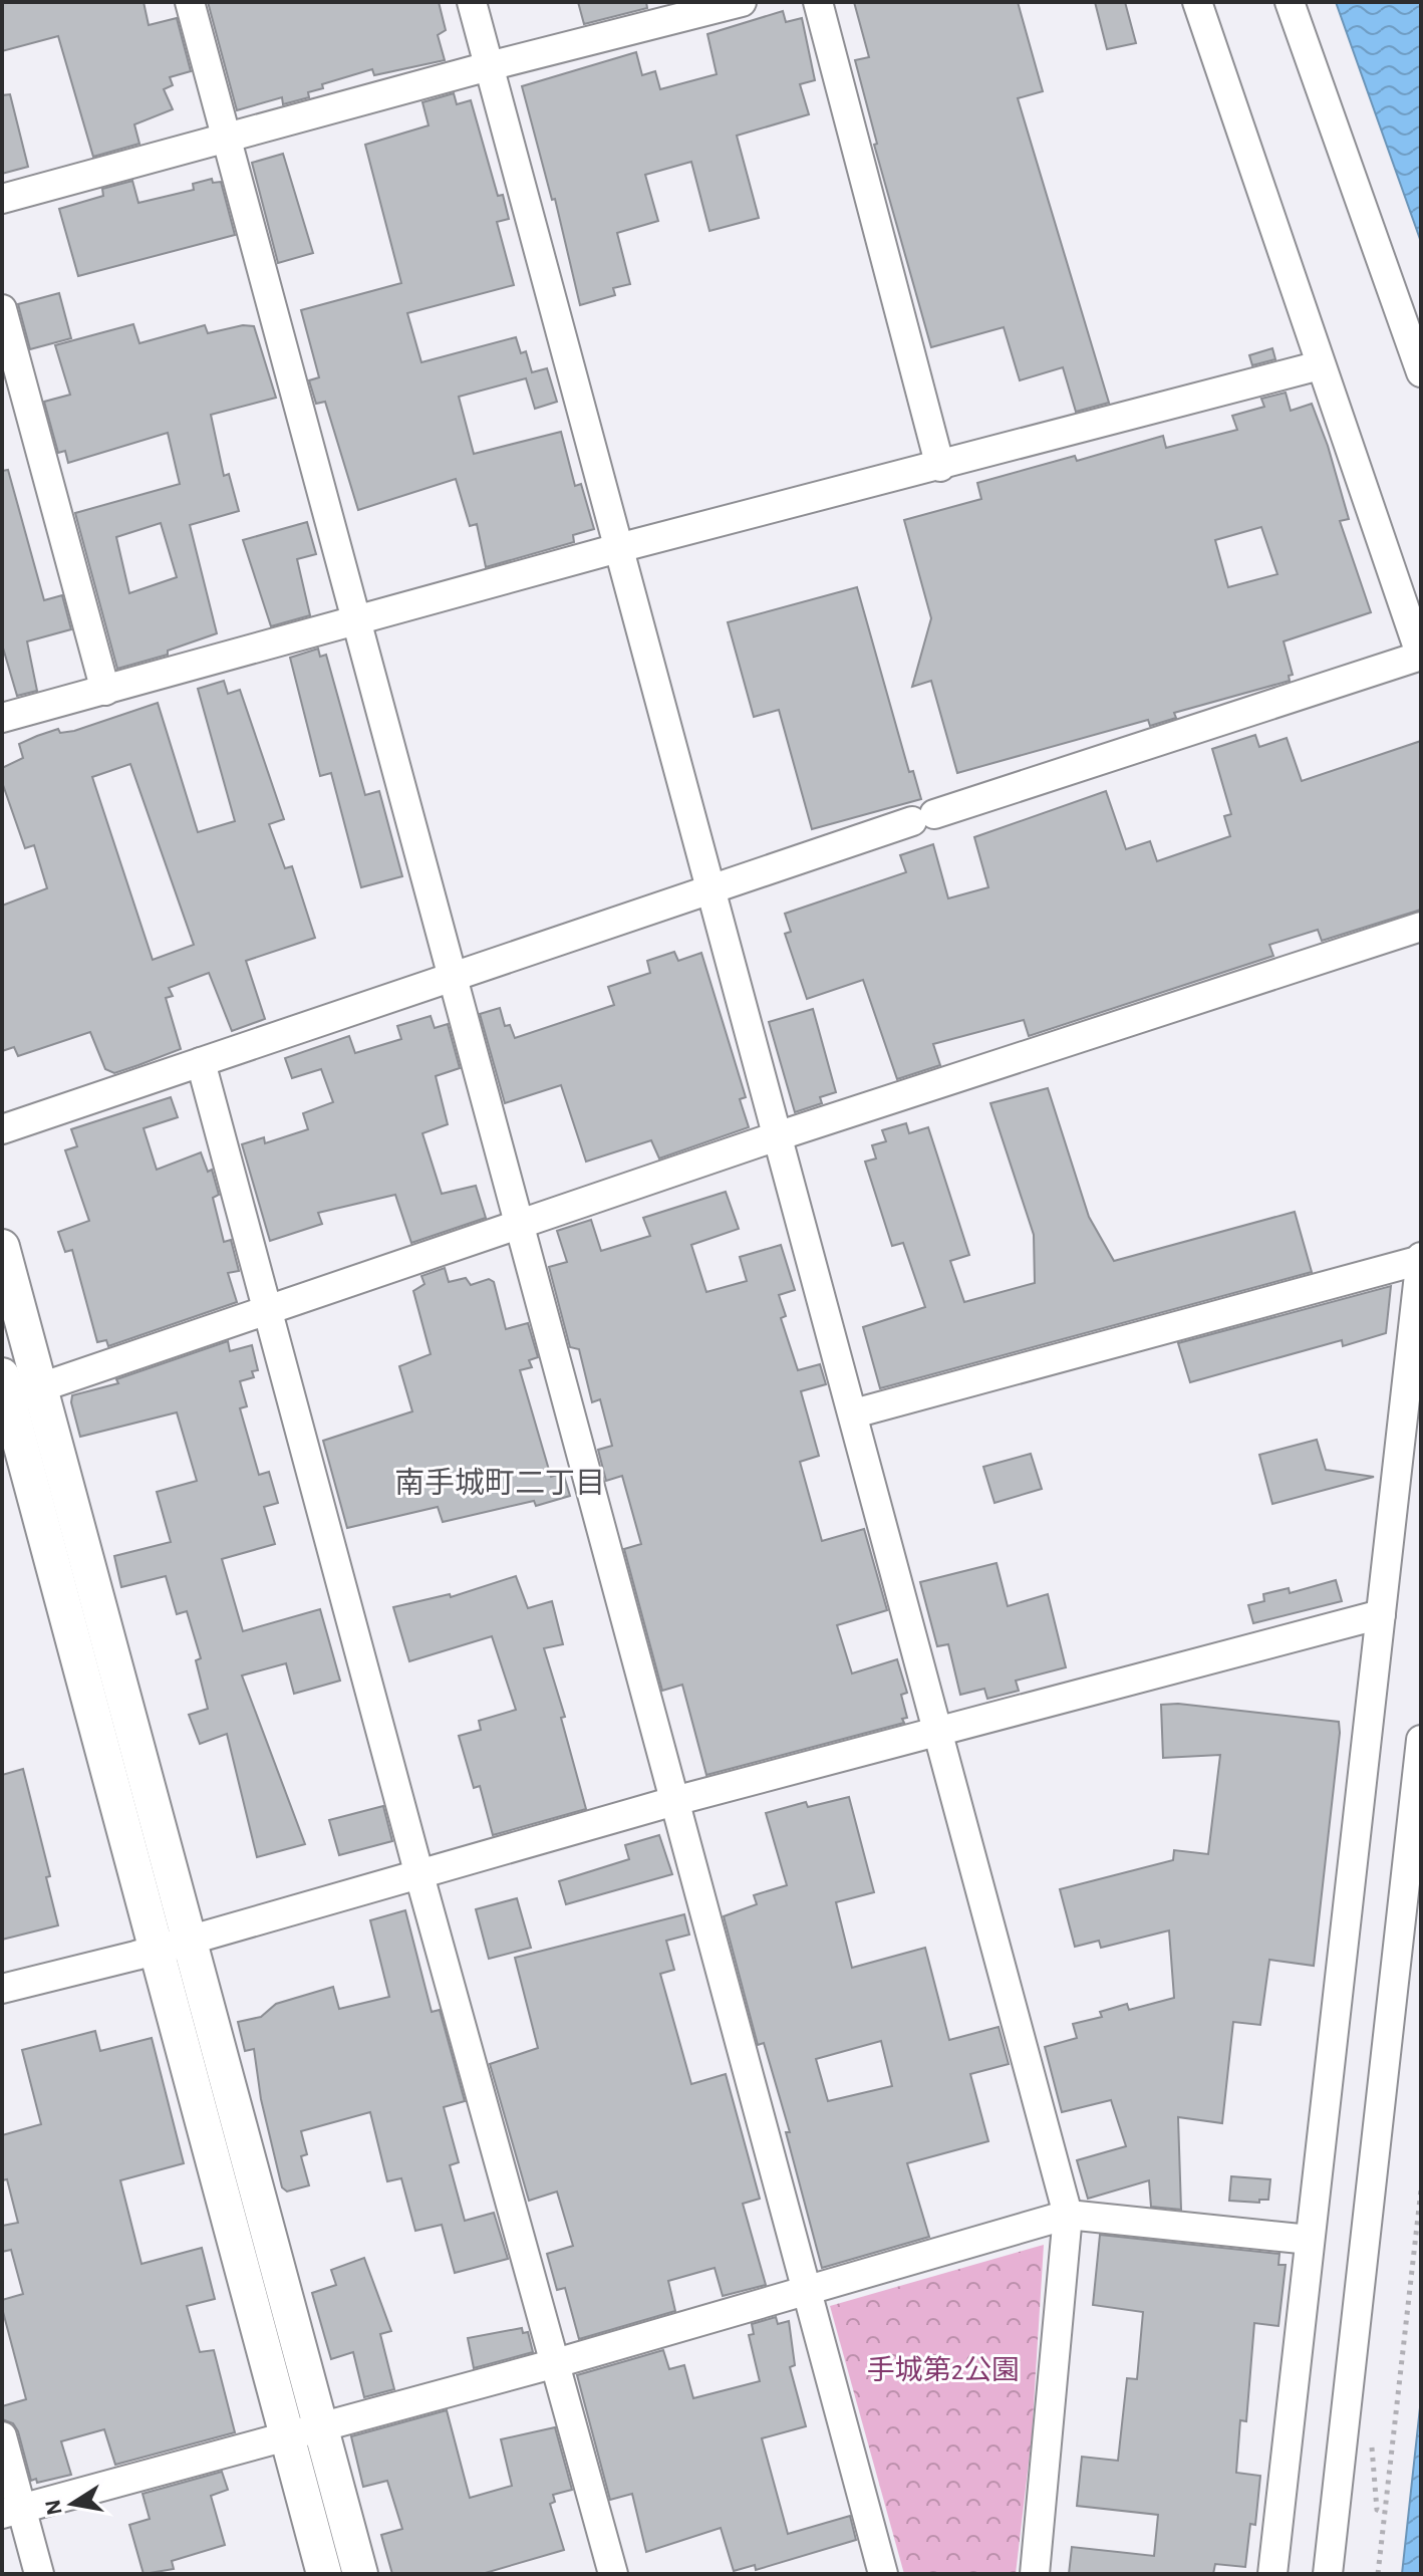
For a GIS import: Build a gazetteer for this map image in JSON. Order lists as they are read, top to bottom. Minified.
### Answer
{"districts":["南手城町二丁目"],"parks":["手城第2公園"],"north":"left"}
